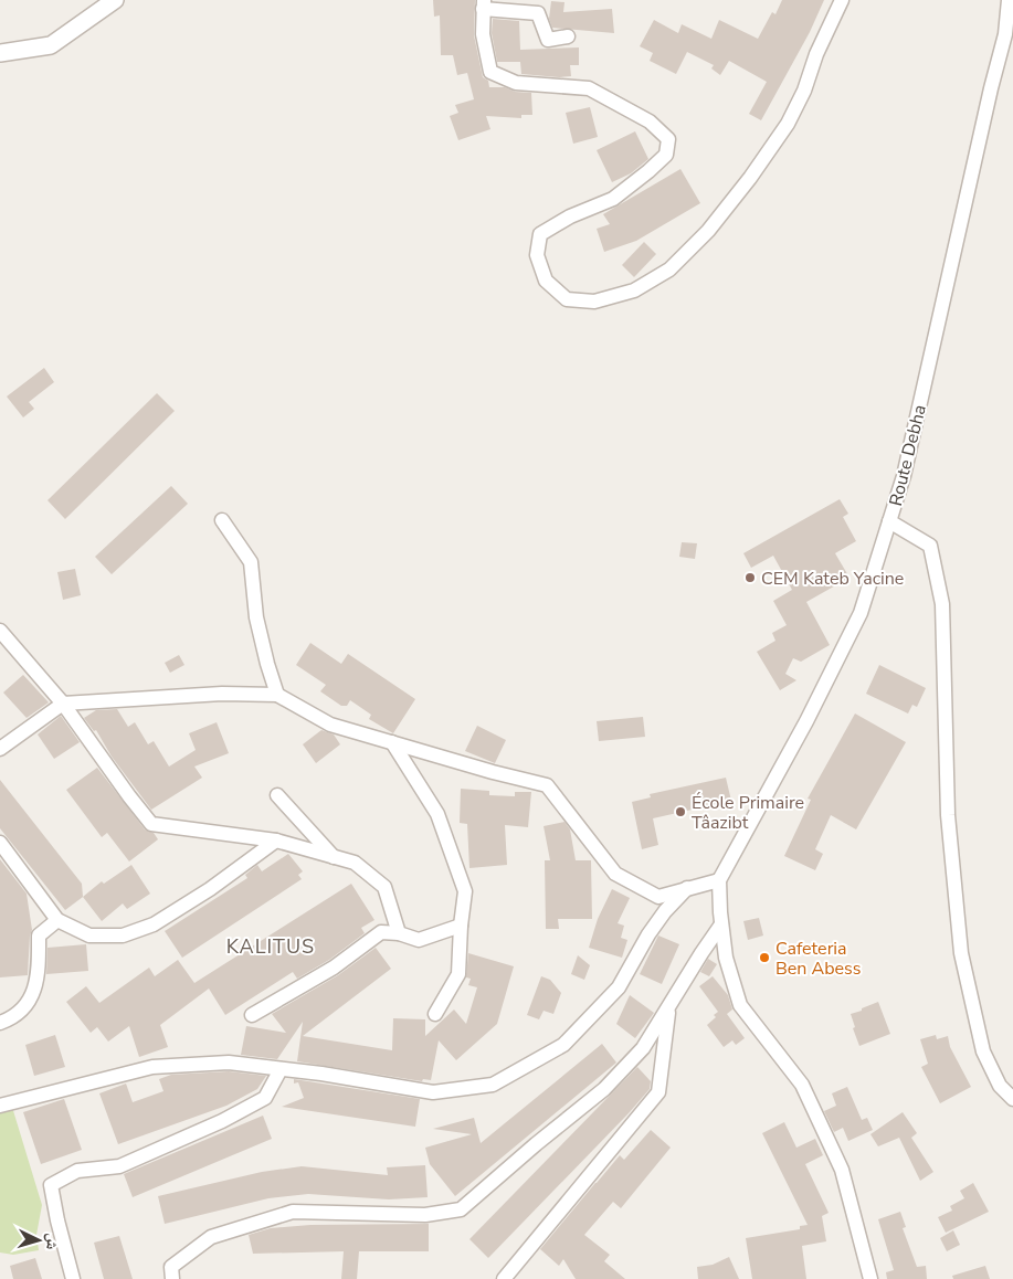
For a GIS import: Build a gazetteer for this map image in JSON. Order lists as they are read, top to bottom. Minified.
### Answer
{"streets":{"street":["Route Debha"]},"districts":["KALITUS"],"places":["CEM Kateb Yacine","École Primaire Tâazibt","Cafeteria Ben Abess"],"north":"right"}
